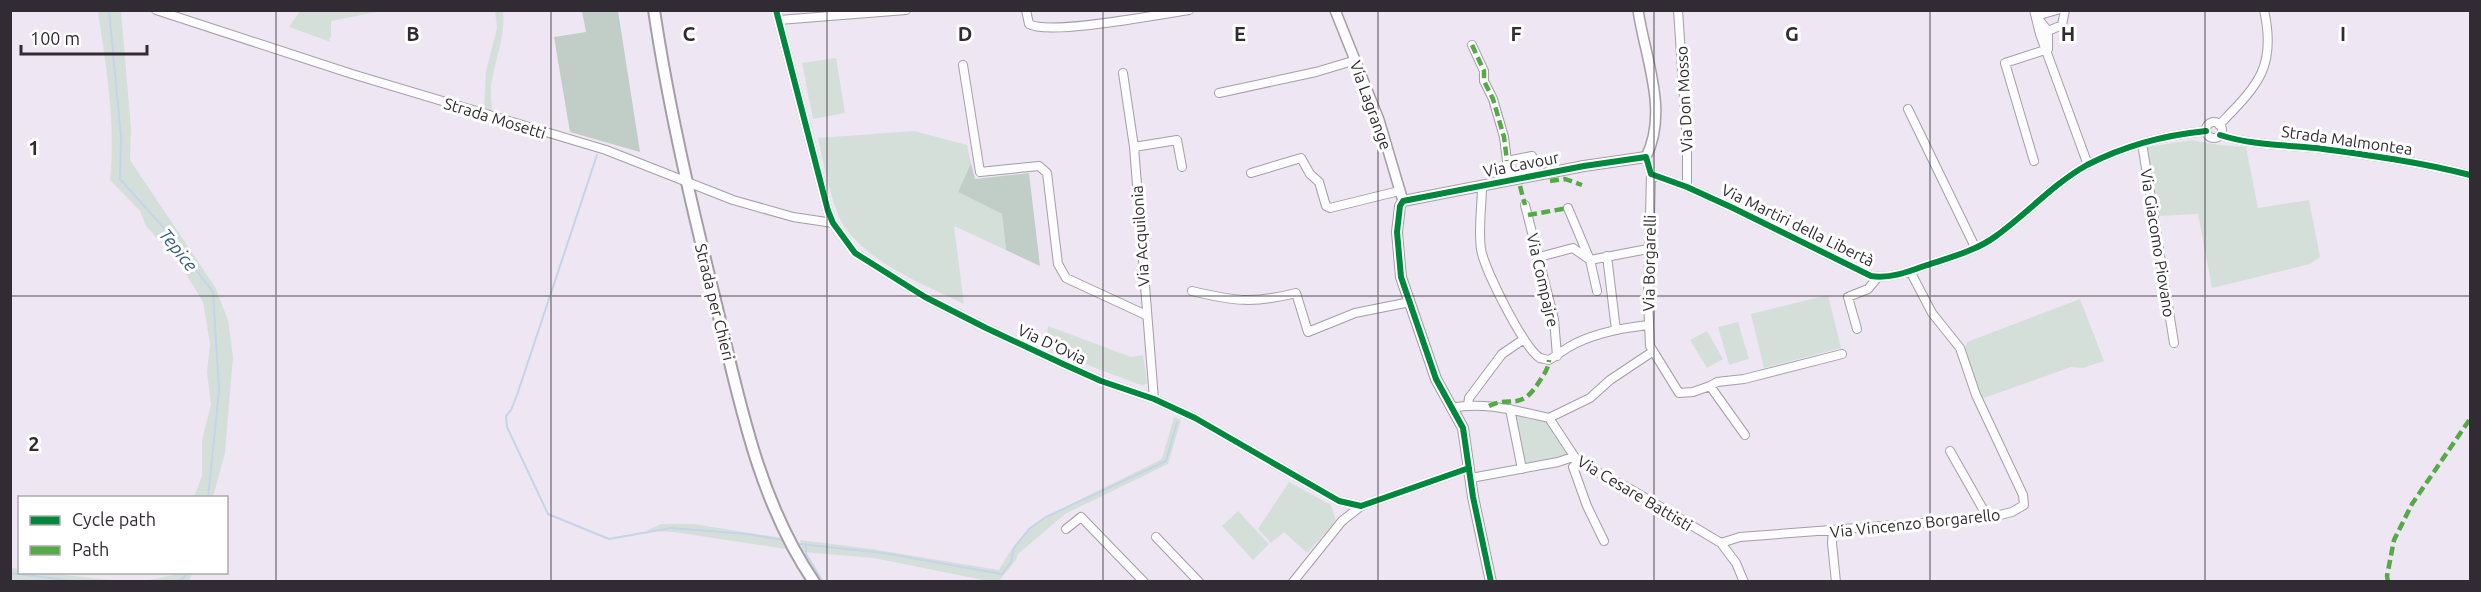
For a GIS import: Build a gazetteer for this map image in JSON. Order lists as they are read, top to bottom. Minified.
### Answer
{"streets":{"main road":["Strada per Chieri"],"street":["Via Don Mosso","Via Lagrange","Strada Mosetti","Strada Malmontea","Via Cavour","Via Martiri della Libertà","Via Acquilonia","Via Giacomo Piovano","Via Borgarelli","Via Compajre","Via D'Ovia","Via Cesare Battisti","Via Vincenzo Borgarello"]},"crossings":[["Via Don Mosso","Via Martiri della Libertà"],["Via Lagrange","Via Cavour"],["Strada Mosetti","Strada per Chieri"],["Strada Mosetti","Via D'Ovia"],["Strada Malmontea","Via Martiri della Libertà"],["Via Martiri della Libertà","Via Giacomo Piovano"],["Via Martiri della Libertà","Via Borgarelli"],["Via Martiri della Libertà","Via Vincenzo Borgarello"],["Via Acquilonia","Via D'Ovia"],["Via Cesare Battisti","Via Vincenzo Borgarello"]],"water":["Tepice"],"legend":["Cycle path","Path"],"scale_bar":"100 m","grid":{"columns":["B","C","D","E","F","G","H","I"],"rows":["1","2"]}}
